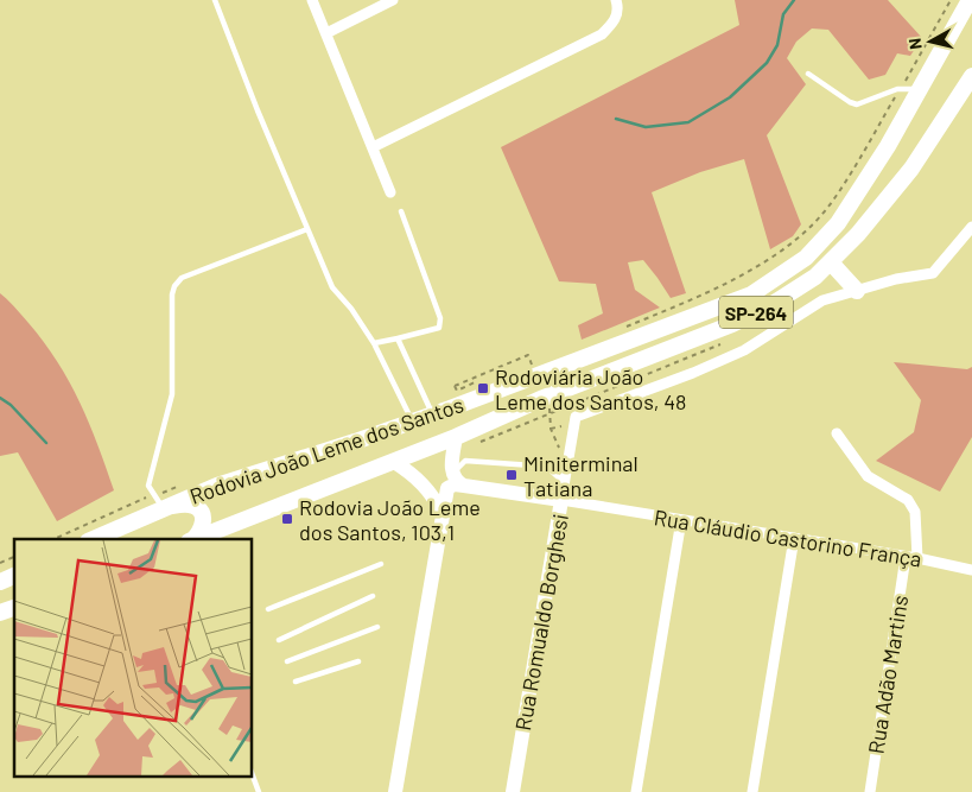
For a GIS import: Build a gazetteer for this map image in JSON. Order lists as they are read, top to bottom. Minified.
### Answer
{"streets":{"main road":["SP-264","Rodovia João Leme dos Santos"],"street":["Rua Cláudio Castorino França","Rua Romualdo Borghesi","Rua Adão Martins"]},"crossings":[["Rua Cláudio Castorino França","Rua Romualdo Borghesi"],["Rua Cláudio Castorino França","Rua Adão Martins"]],"places":{"transit":["Rodoviária João Leme dos Santos, 48","Miniterminal Tatiana","Rodovia João Leme dos Santos, 103,1"]},"north":"left"}
